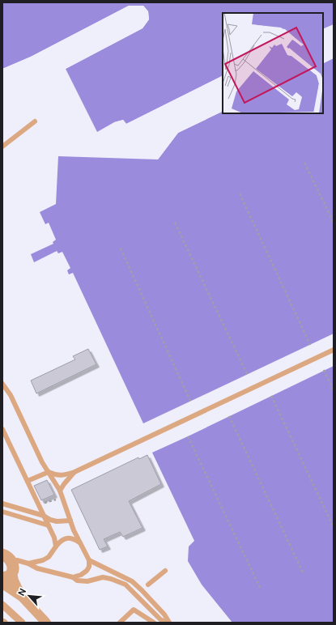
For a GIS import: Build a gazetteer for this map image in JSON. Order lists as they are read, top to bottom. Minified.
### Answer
{"north":"top left"}
